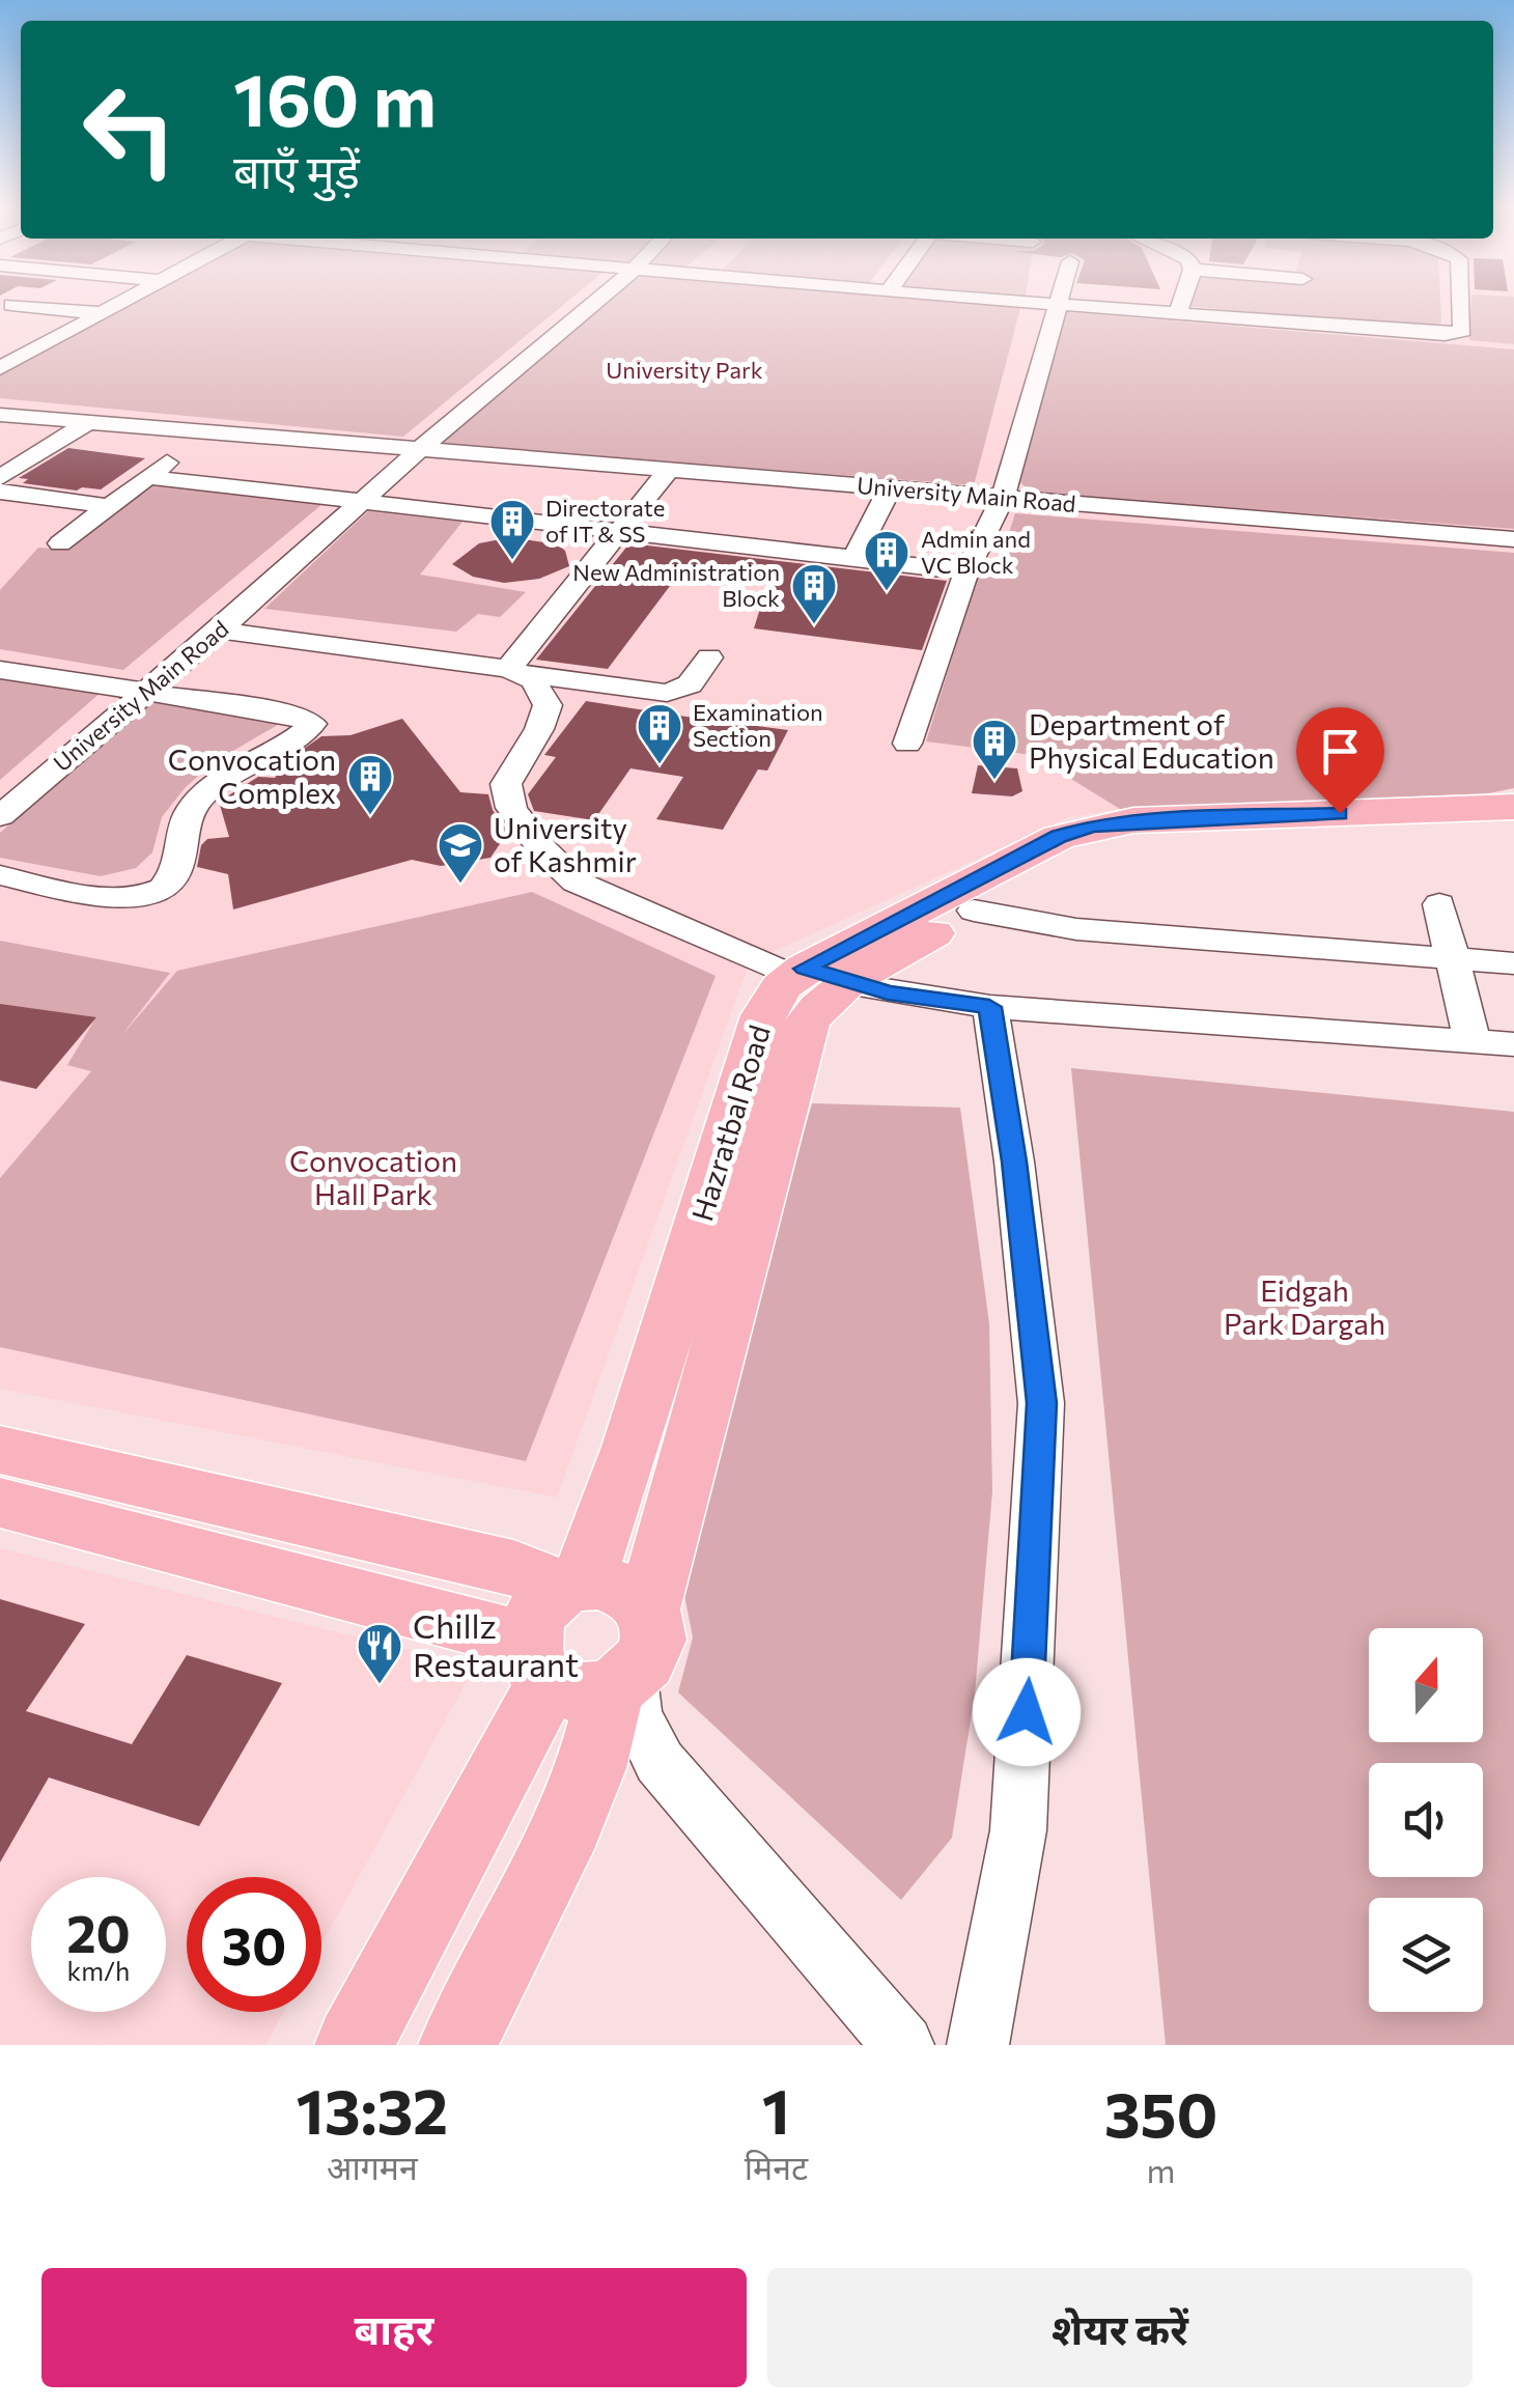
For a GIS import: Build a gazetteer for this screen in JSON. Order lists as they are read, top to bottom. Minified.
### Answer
{"streets":{"main road":["Hazratbal Road"],"street":["University Main Road"]},"parks":["University Park","Convocation Hall Park","Eidgah Park Dargah"],"places":{"building":["Directorate of IT & SS","Admin and VC Block","New Administration Block","Examination Section","Department of Physical Education","Convocation Complex"],"school or university":["University of Kashmir"],"restaurant":["Chillz Restaurant"]},"north":"top","page":{"turn":["160 m","बाएँ मुड़ें"],"speed":"20 km/h","limit":"30","eta":["13:32","आगमन","1","मिनट","350","m"],"buttons":["बाहर","शेयर करें"]}}
